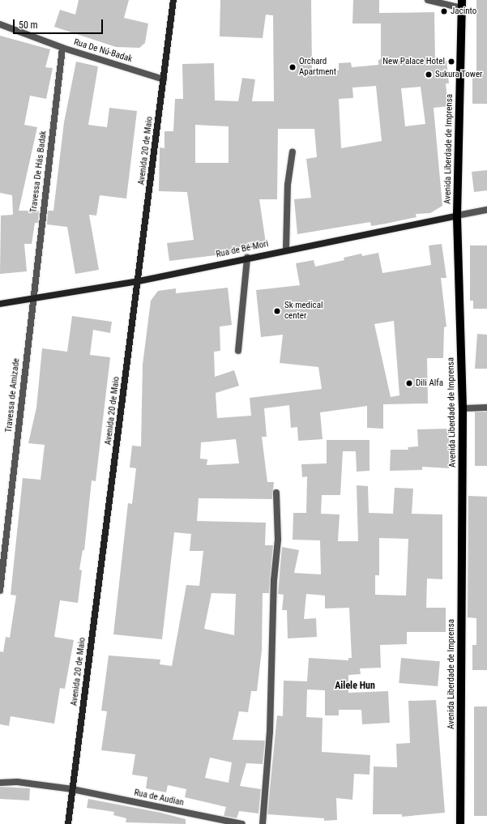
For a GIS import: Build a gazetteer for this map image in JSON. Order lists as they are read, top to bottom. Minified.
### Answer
{"streets":{"main road":["Avenida Liberdade de Imprensa","Avenida 20 de Maio","Rua de Bé-Mori"],"street":["Rua De Nú-Badak","Travessa De Hás Badak","Travessa de Amizade","Rua de Audian"]},"crossings":[["Rua De Nú-Badak","Avenida 20 de Maio"],["Rua De Nú-Badak","Travessa De Hás Badak"],["Avenida Liberdade de Imprensa","Rua de Bé-Mori"],["Avenida 20 de Maio","Rua de Bé-Mori"],["Avenida 20 de Maio","Rua de Audian"],["Travessa De Hás Badak","Rua de Bé-Mori"],["Travessa De Hás Badak","Travessa de Amizade"],["Rua de Bé-Mori","Travessa de Amizade"]],"districts":["Ailele Hun"],"places":["Jacinto","New Palace Hotel","Orchard Apartment","Sukura Tower","Sk medical center","Dili Alfa"],"scale_bar":"50 m"}
